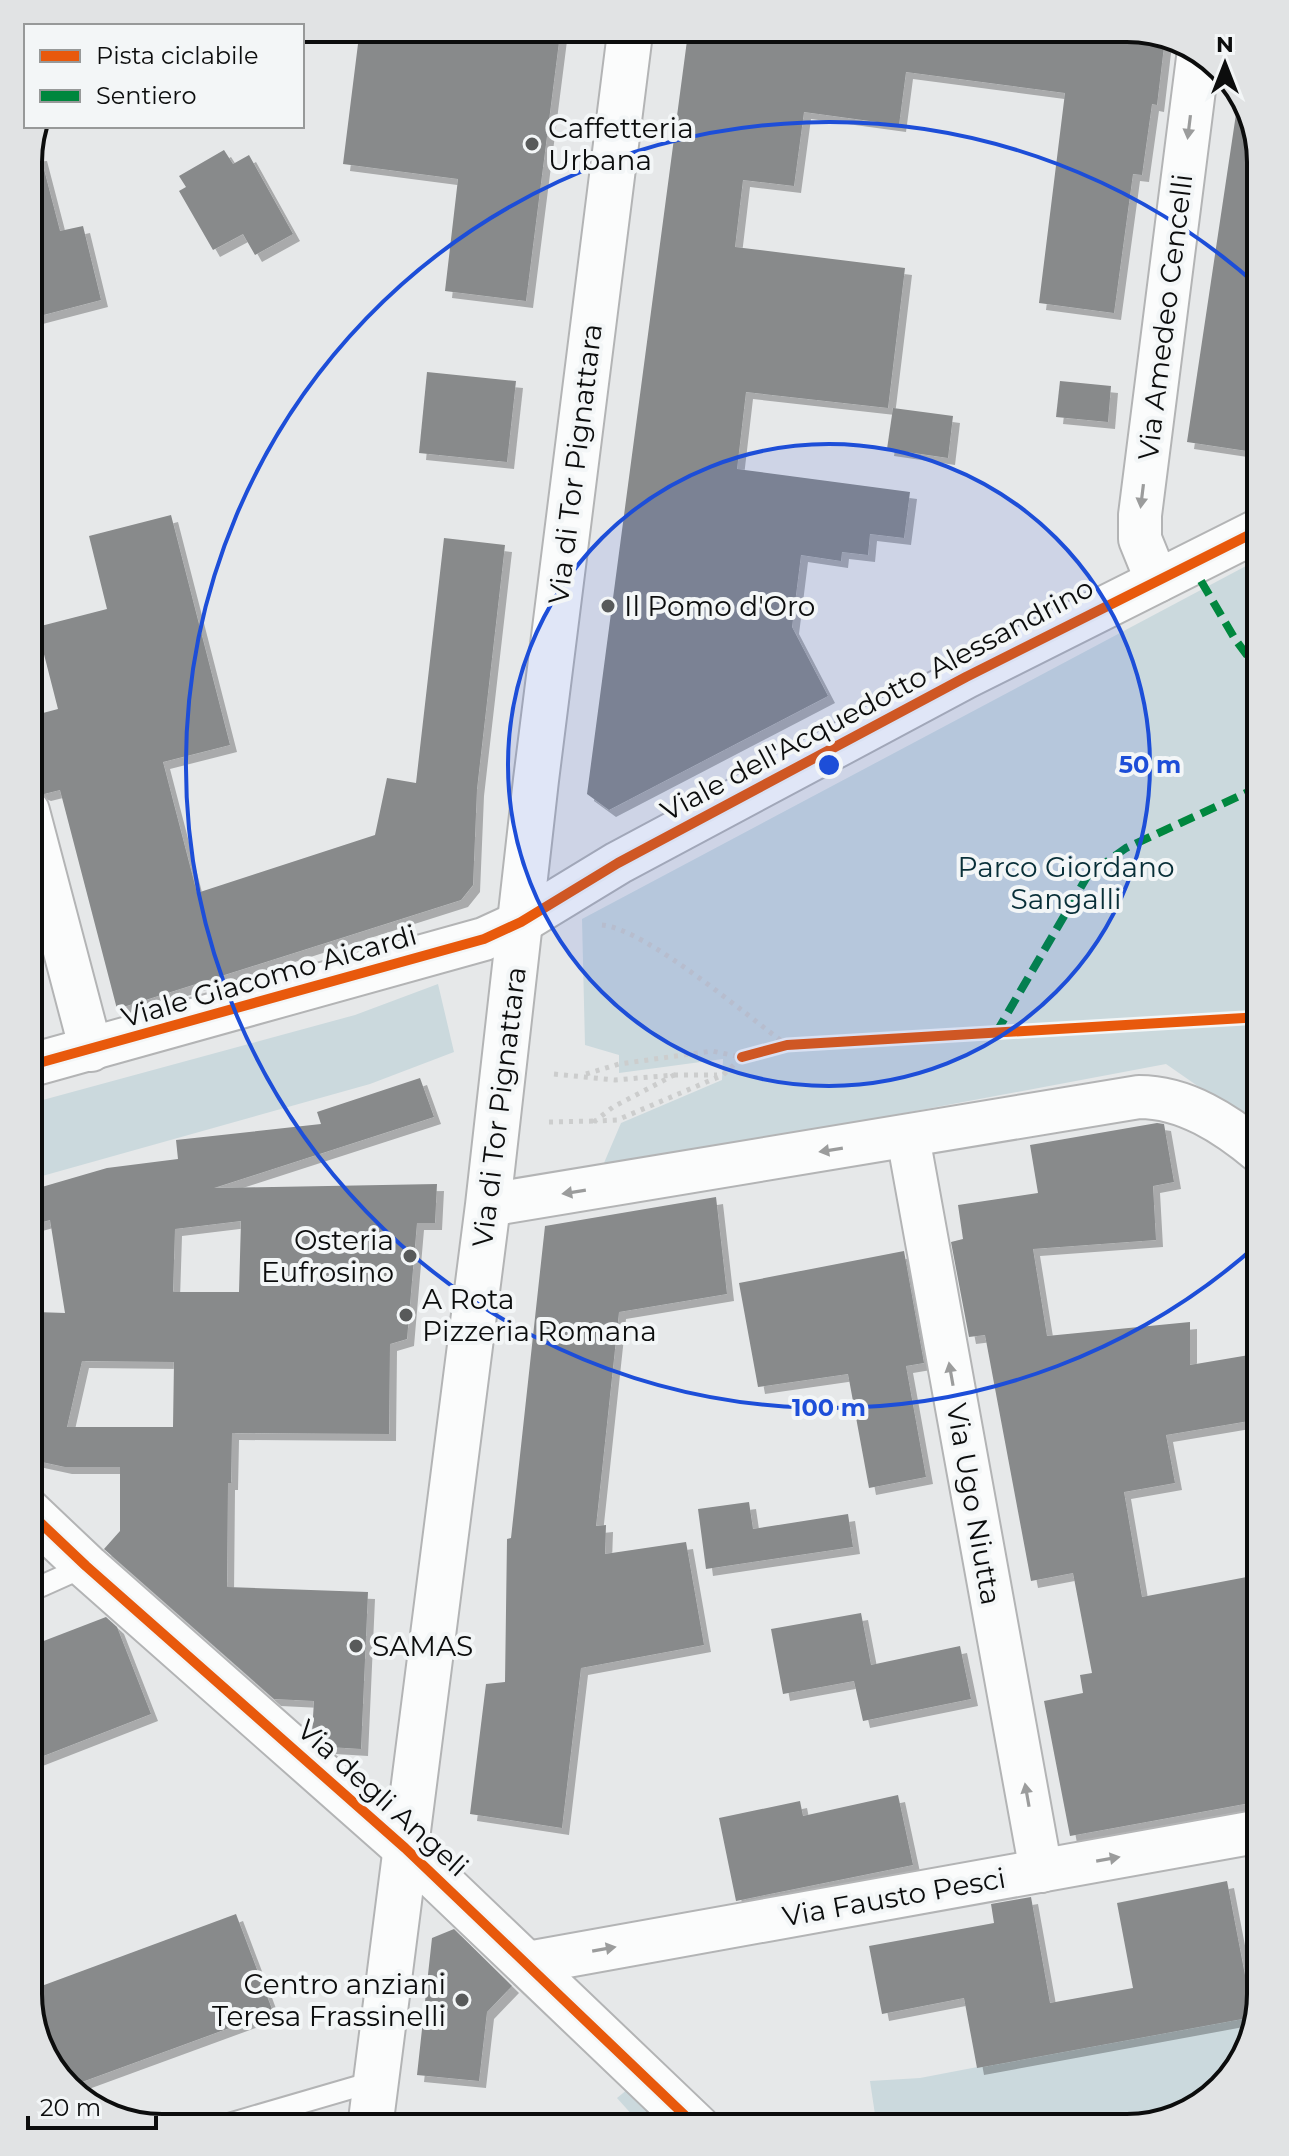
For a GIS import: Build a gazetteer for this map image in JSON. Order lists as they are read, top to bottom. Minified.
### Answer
{"streets":{"main road":["Via di Tor Pignattara","Via degli Angeli"],"street":["Via Amedeo Cencelli","Viale dell'Acquedotto Alessandrino","Viale Giacomo Aicardi","Via Ugo Niutta","Via Fausto Pesci"]},"crossings":[["Via Amedeo Cencelli","Viale dell'Acquedotto Alessandrino"],["Via di Tor Pignattara","Viale dell'Acquedotto Alessandrino"],["Via di Tor Pignattara","Viale Giacomo Aicardi"],["Via di Tor Pignattara","Via degli Angeli"],["Viale dell'Acquedotto Alessandrino","Viale Giacomo Aicardi"],["Via Ugo Niutta","Via Fausto Pesci"],["Via degli Angeli","Via Fausto Pesci"]],"one_way":["Via Amedeo Cencelli","Via Ugo Niutta","Via Fausto Pesci"],"parks":["Parco Giordano Sangalli"],"places":["Caffetteria Urbana","Il Pomo d'Oro","Osteria Eufrosino","A Rota Pizzeria Romana","SAMAS","Centro anziani Teresa Frassinelli"],"legend":["Pista ciclabile","Sentiero"],"scale_bar":"20 m","north":"top","rings":["50 m","100 m"]}
